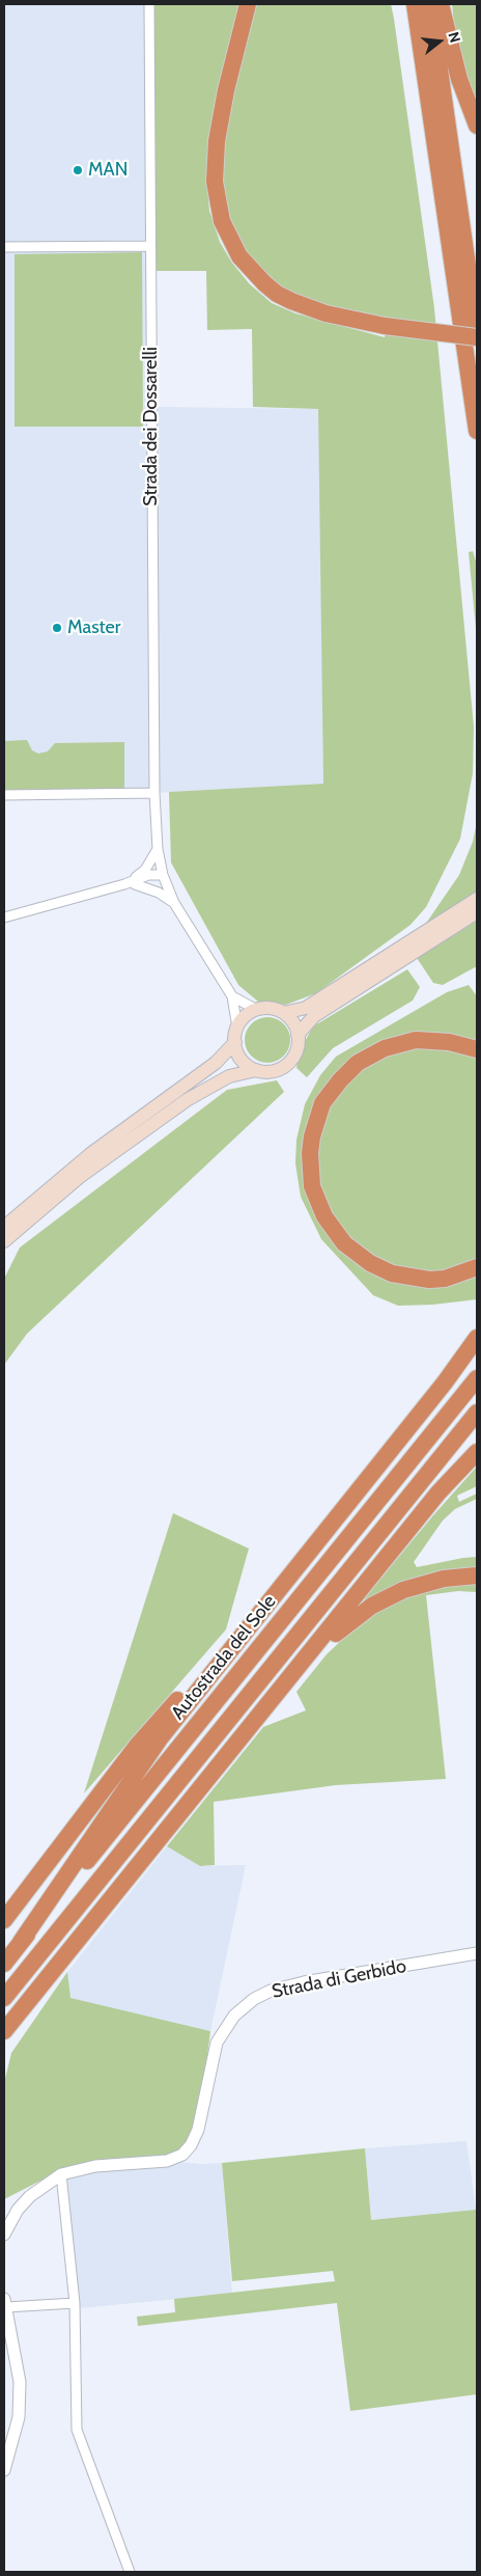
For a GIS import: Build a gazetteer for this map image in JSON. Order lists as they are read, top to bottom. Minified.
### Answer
{"streets":{"highway":["Autostrada del Sole"],"street":["Strada dei Dossarelli","Strada di Gerbido"]},"places":["MAN","Master"],"north":"right"}
